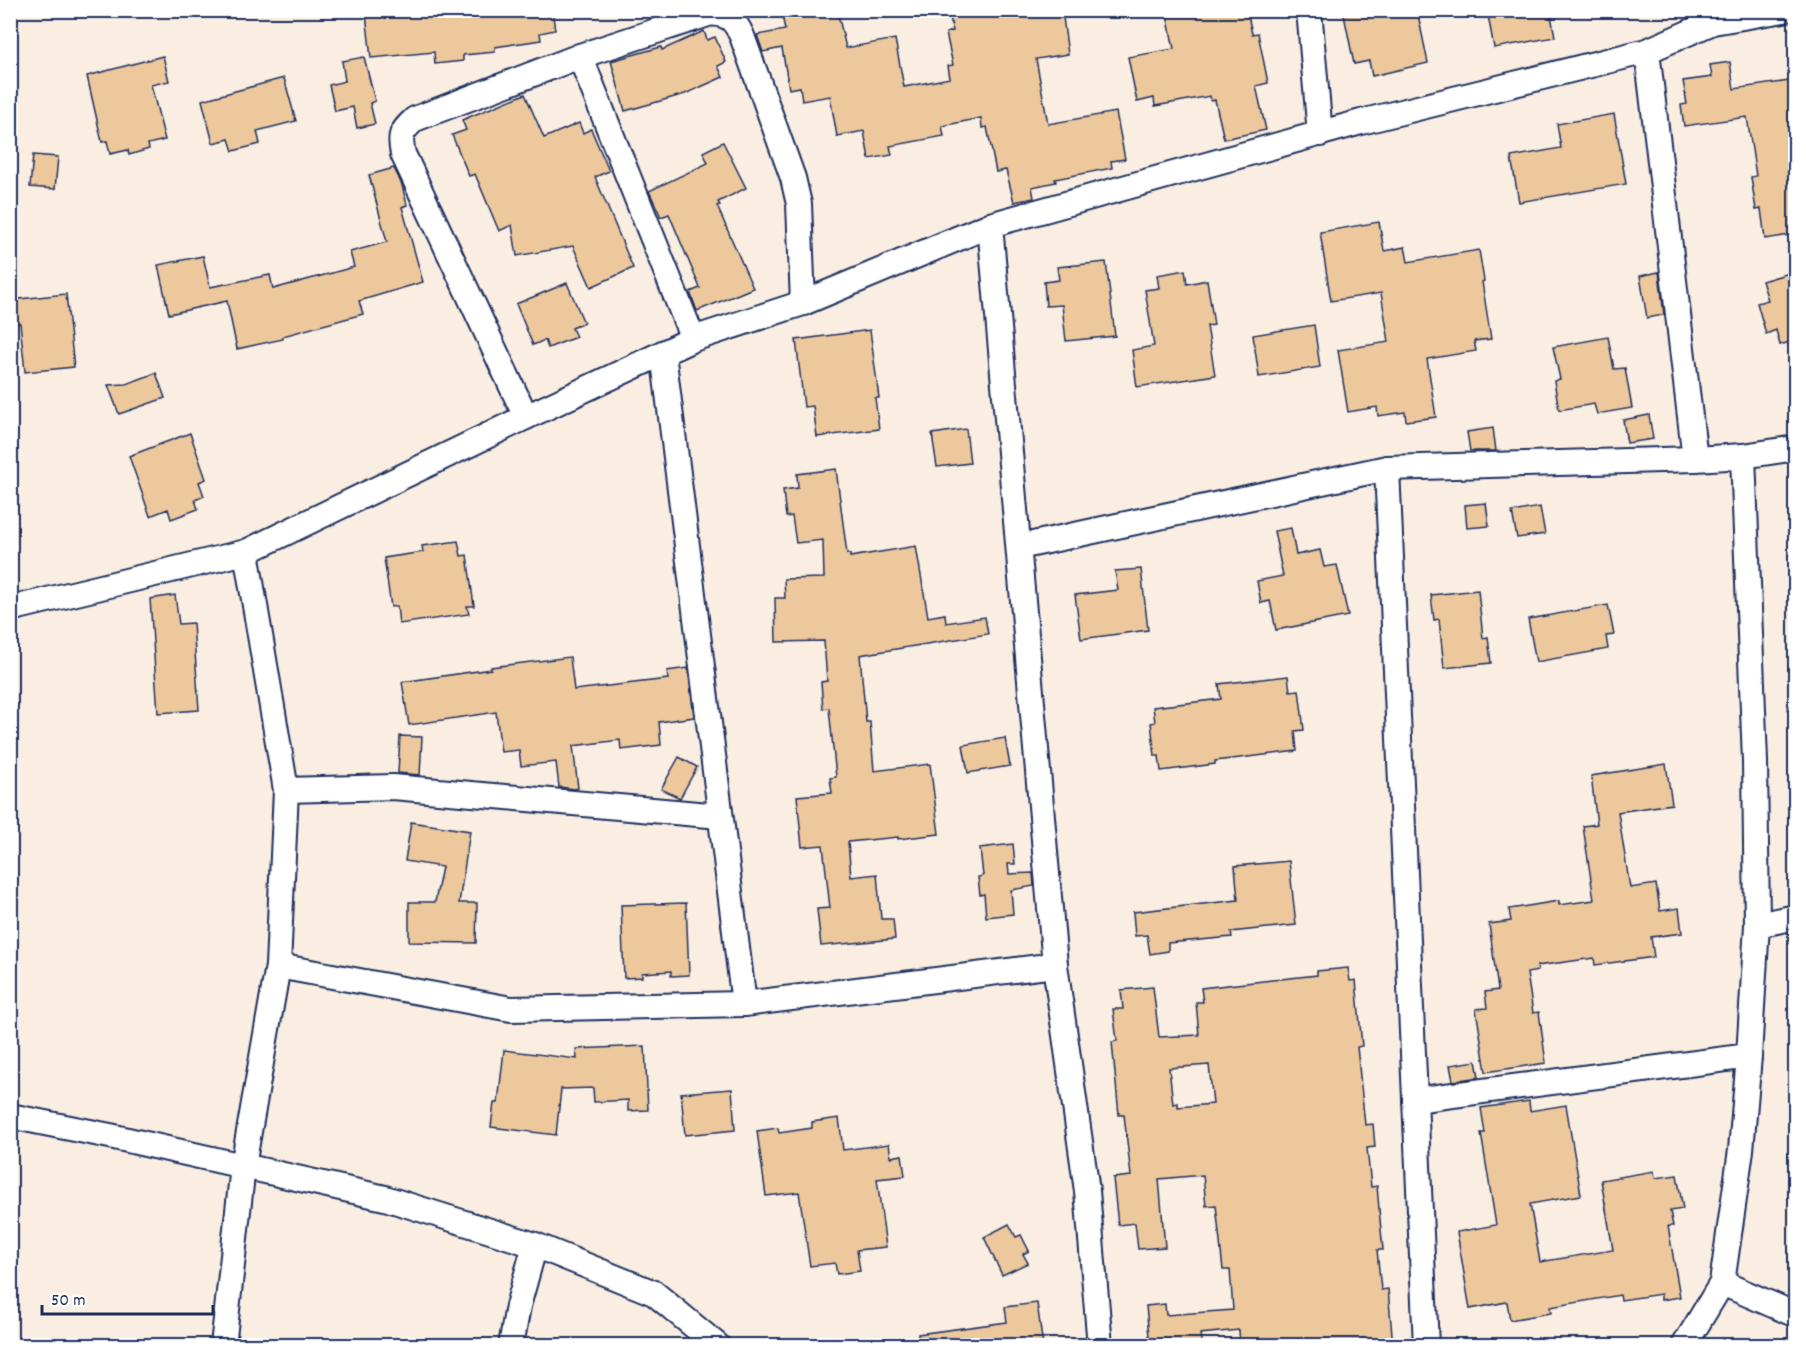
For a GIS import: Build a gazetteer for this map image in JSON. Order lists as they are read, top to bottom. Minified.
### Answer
{"scale_bar":"50 m"}
